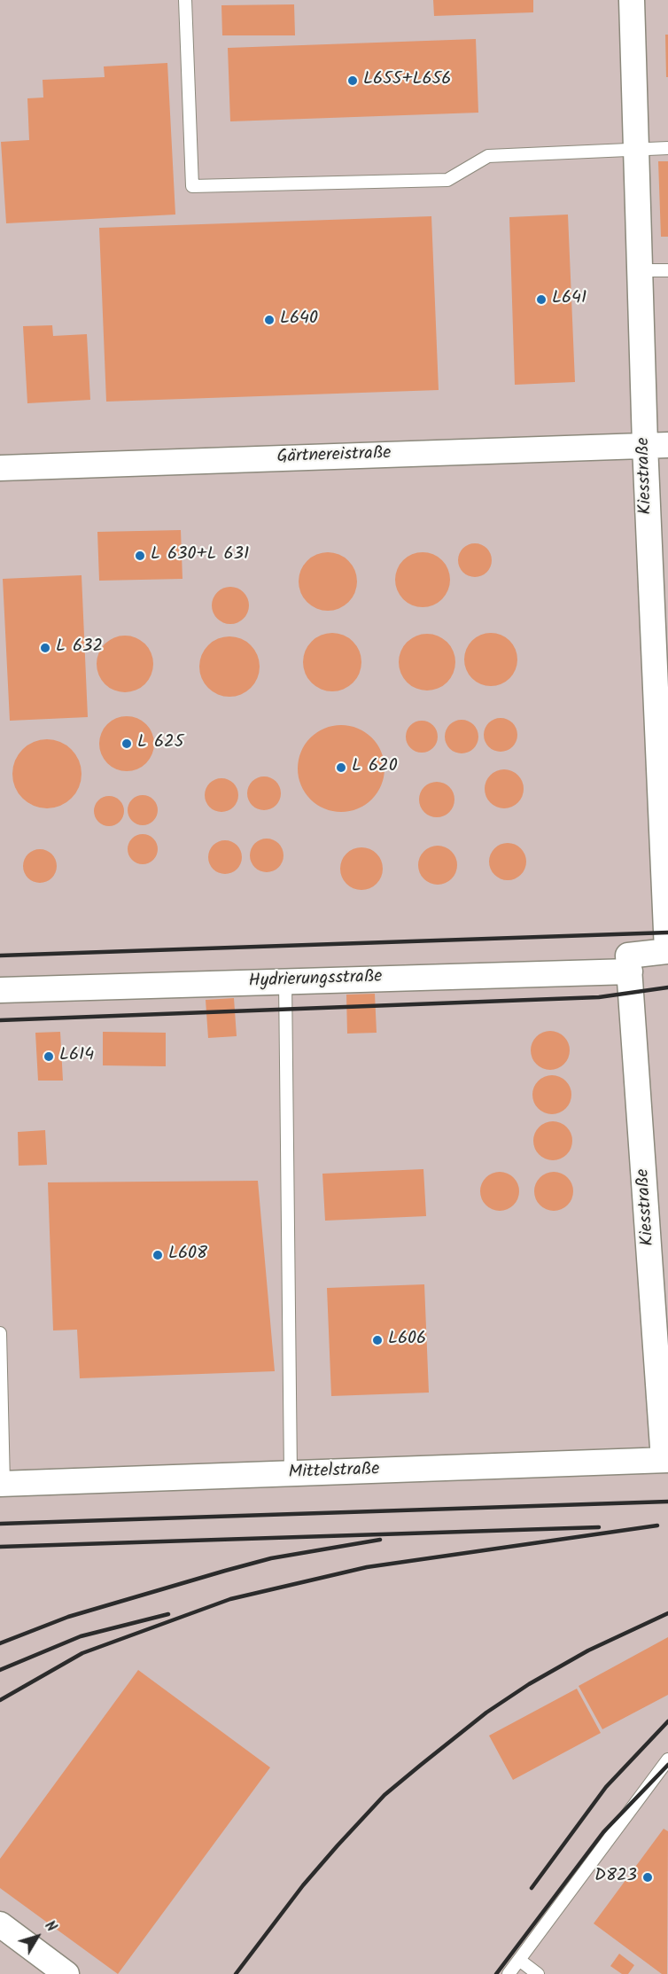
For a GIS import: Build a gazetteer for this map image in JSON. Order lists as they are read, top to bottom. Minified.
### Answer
{"streets":{"street":["Gärtnereistraße","Kiesstraße","Hydrierungsstraße","Mittelstraße"]},"crossings":[["Gärtnereistraße","Kiesstraße"],["Kiesstraße","Hydrierungsstraße"],["Kiesstraße","Mittelstraße"]],"places":["L655+L656","L641","L640","L 630+L 631","L 632","L 625","L 620","L614","L608","L606","D823"],"north":"top right"}
